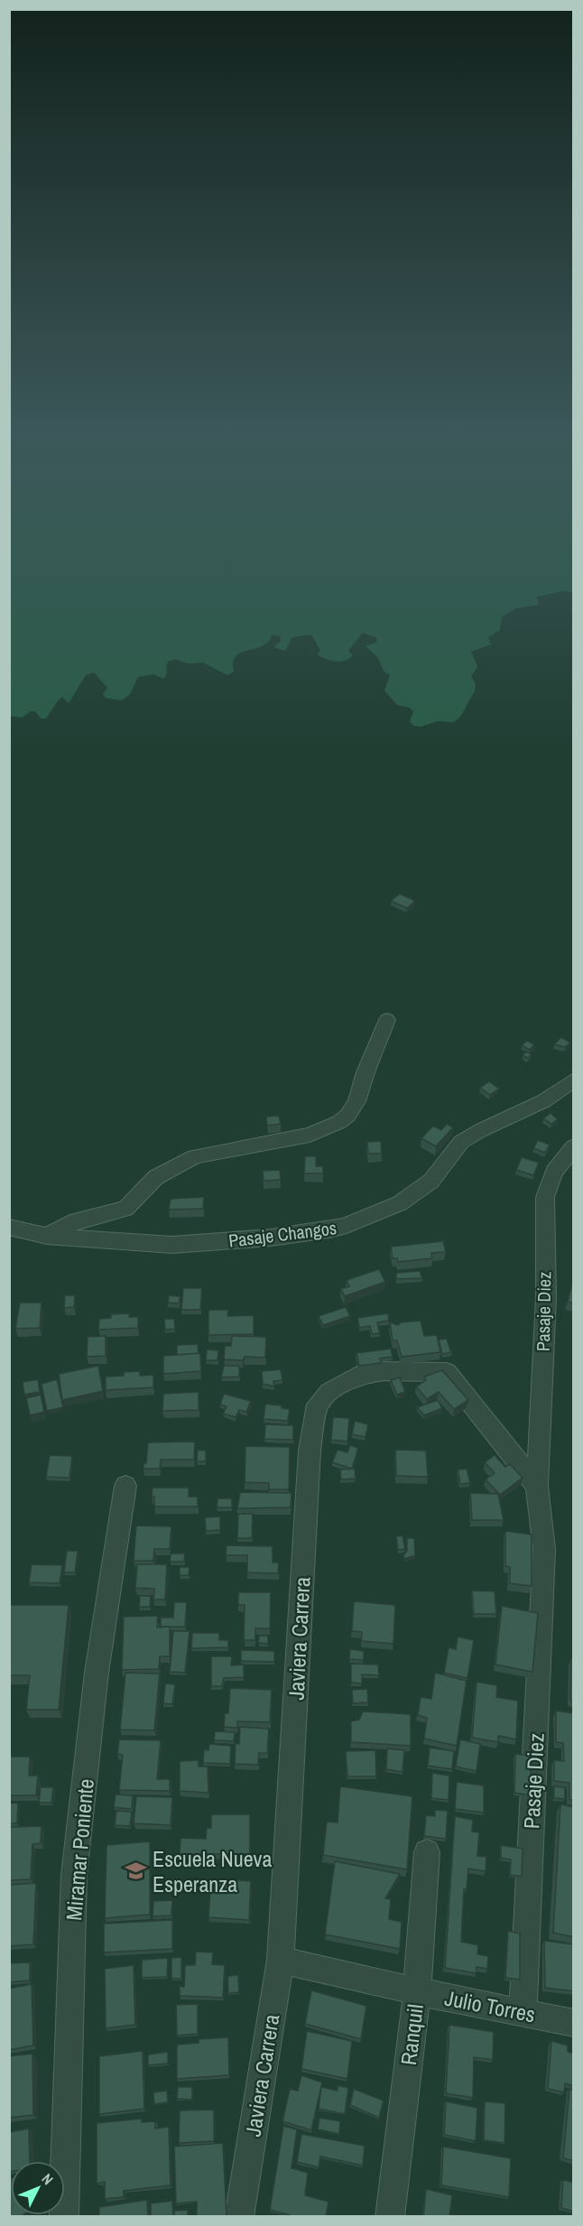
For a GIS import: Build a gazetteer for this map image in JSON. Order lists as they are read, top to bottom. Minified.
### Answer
{"streets":{"street":["Pasaje Changos","Pasaje Diez","Javiera Carrera","Miramar Poniente","Julio Torres","Ranquil"]},"crossings":[["Pasaje Diez","Javiera Carrera"],["Pasaje Diez","Julio Torres"],["Javiera Carrera","Julio Torres"],["Julio Torres","Ranquil"]],"places":{"school or university":["Escuela Nueva Esperanza"]},"north":"top right"}
